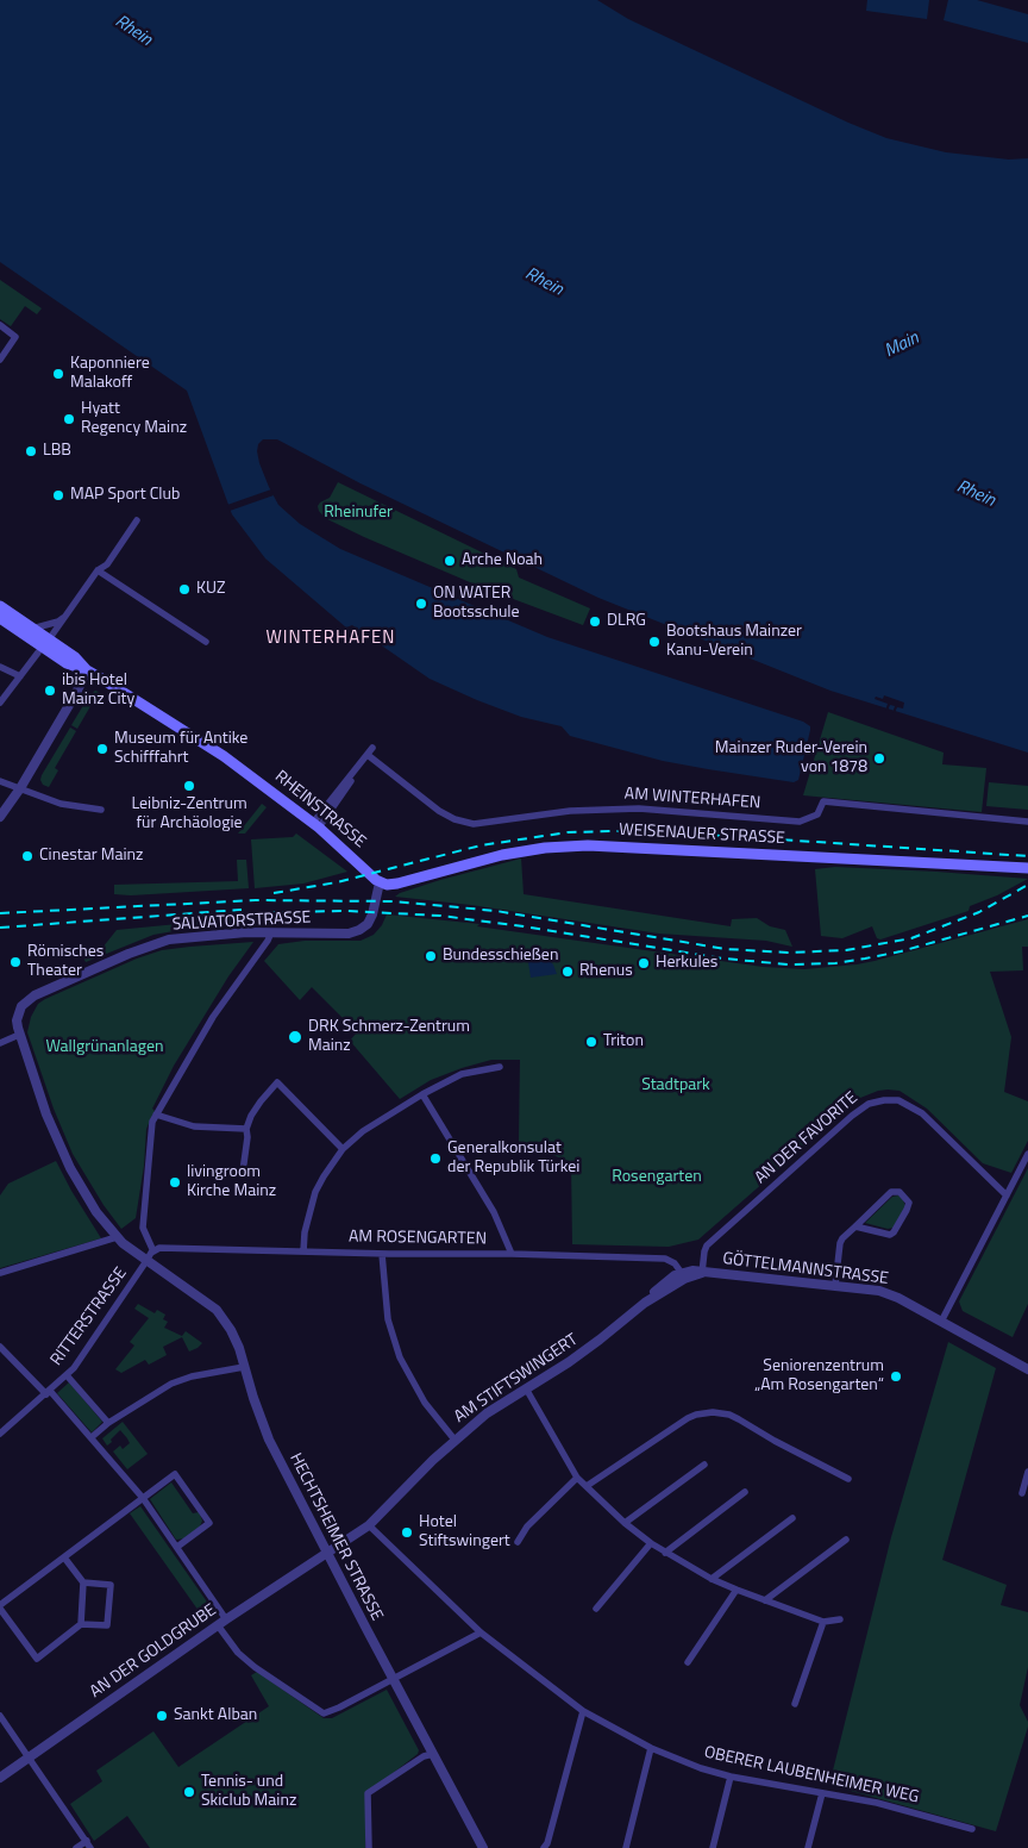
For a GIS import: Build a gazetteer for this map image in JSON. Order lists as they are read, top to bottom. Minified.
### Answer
{"streets":{"main road":["RHEINSTRASSE","WEISENAUER STRASSE"],"street":["AM WINTERHAFEN","SALVATORSTRASSE","AN DER FAVORITE","AM ROSENGARTEN","GÖTTELMANNSTRASSE","RITTERSTRASSE","AM STIFTSWINGERT","HECHTSHEIMER STRASSE","AN DER GOLDGRUBE","OBERER LAUBENHEIMER WEG"]},"crossings":[["RHEINSTRASSE","WEISENAUER STRASSE"],["RHEINSTRASSE","SALVATORSTRASSE"],["WEISENAUER STRASSE","SALVATORSTRASSE"],["SALVATORSTRASSE","RITTERSTRASSE"],["SALVATORSTRASSE","HECHTSHEIMER STRASSE"],["AN DER FAVORITE","GÖTTELMANNSTRASSE"],["AM ROSENGARTEN","GÖTTELMANNSTRASSE"],["AM ROSENGARTEN","AM STIFTSWINGERT"],["GÖTTELMANNSTRASSE","AM STIFTSWINGERT"],["RITTERSTRASSE","HECHTSHEIMER STRASSE"],["AM STIFTSWINGERT","HECHTSHEIMER STRASSE"],["AM STIFTSWINGERT","AN DER GOLDGRUBE"],["AM STIFTSWINGERT","OBERER LAUBENHEIMER WEG"],["HECHTSHEIMER STRASSE","AN DER GOLDGRUBE"]],"districts":["WINTERHAFEN"],"water":["Rhein","Main"],"parks":["Rheinufer","Wallgrünanlagen","Stadtpark","Rosengarten"],"places":["Kaponniere Malakoff","Hyatt Regency Mainz","LBB","MAP Sport Club","Arche Noah","KUZ","ON WATER Bootsschule","DLRG","Bootshaus Mainzer Kanu-Verein","ibis Hotel Mainz City","Museum für Antike Schifffahrt","Mainzer Ruder-Verein von 1878","Leibniz-Zentrum für Archäologie","Cinestar Mainz","Bundesschießen","Römisches Theater","Herkules","Rhenus","DRK Schmerz-Zentrum Mainz","Triton","Generalkonsulat der Republik Türkei","livingroom Kirche Mainz","Seniorenzentrum „Am Rosengarten“","Hotel Stiftswingert","Sankt Alban","Tennis- und Skiclub Mainz"]}
